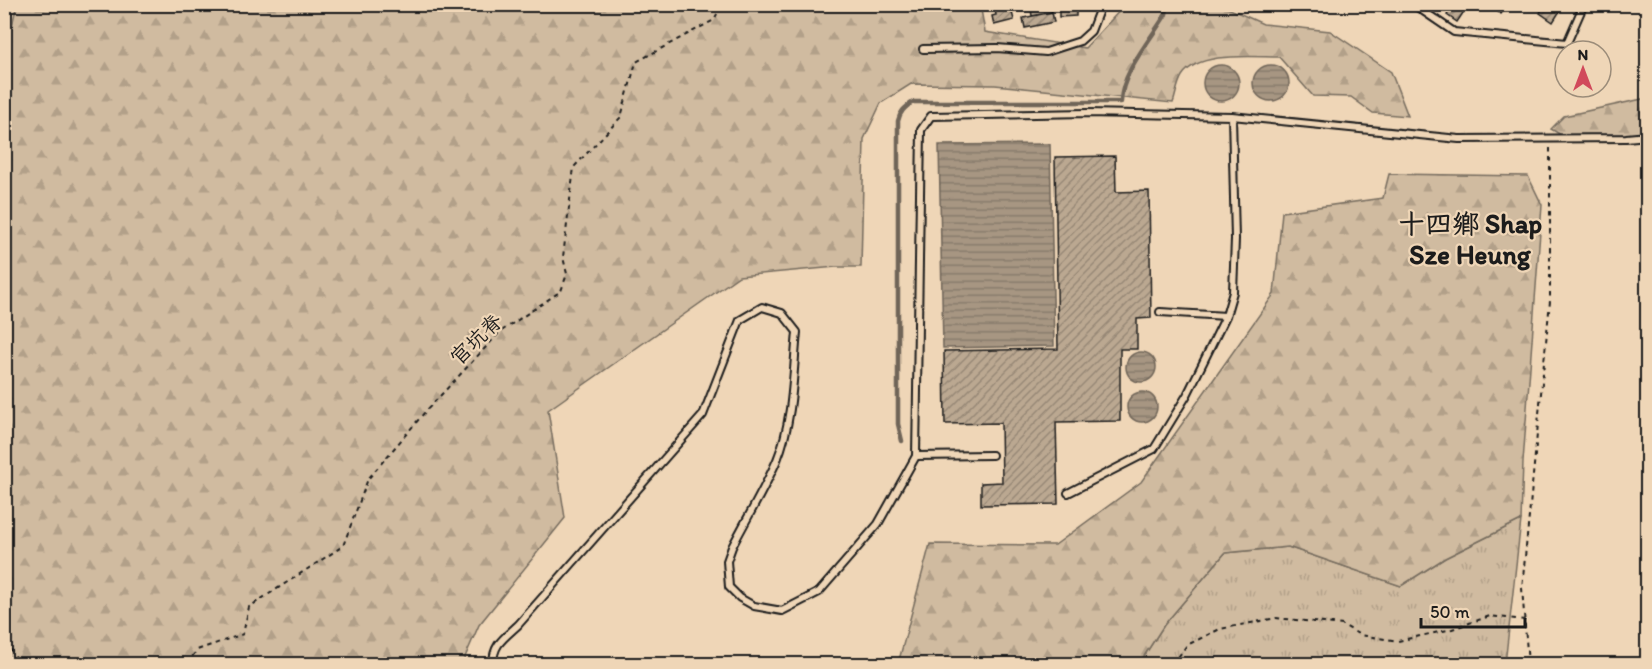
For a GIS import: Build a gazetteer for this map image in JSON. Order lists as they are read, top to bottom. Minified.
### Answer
{"streets":{"path":["官坑脊"]},"districts":["十四鄉 Shap Sze Heung"],"scale_bar":"50 m","north":"top"}
